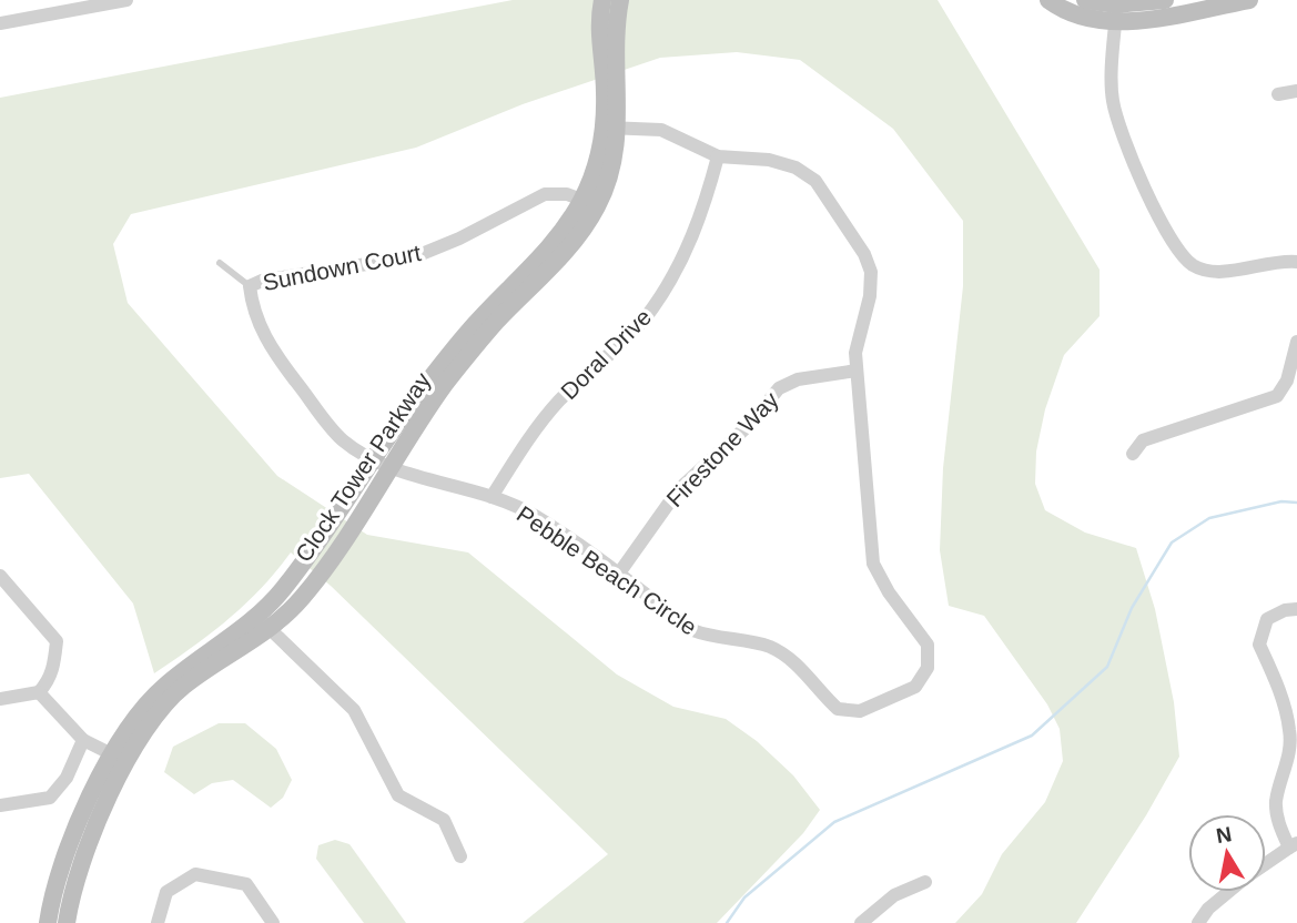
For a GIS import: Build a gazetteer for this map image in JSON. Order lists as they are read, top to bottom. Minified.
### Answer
{"streets":{"street":["Sundown Court","Doral Drive","Firestone Way","Clock Tower Parkway","Pebble Beach Circle"]},"crossings":[["Sundown Court","Clock Tower Parkway"],["Sundown Court","Pebble Beach Circle"],["Doral Drive","Pebble Beach Circle"],["Firestone Way","Pebble Beach Circle"],["Clock Tower Parkway","Pebble Beach Circle"]],"north":"top"}
